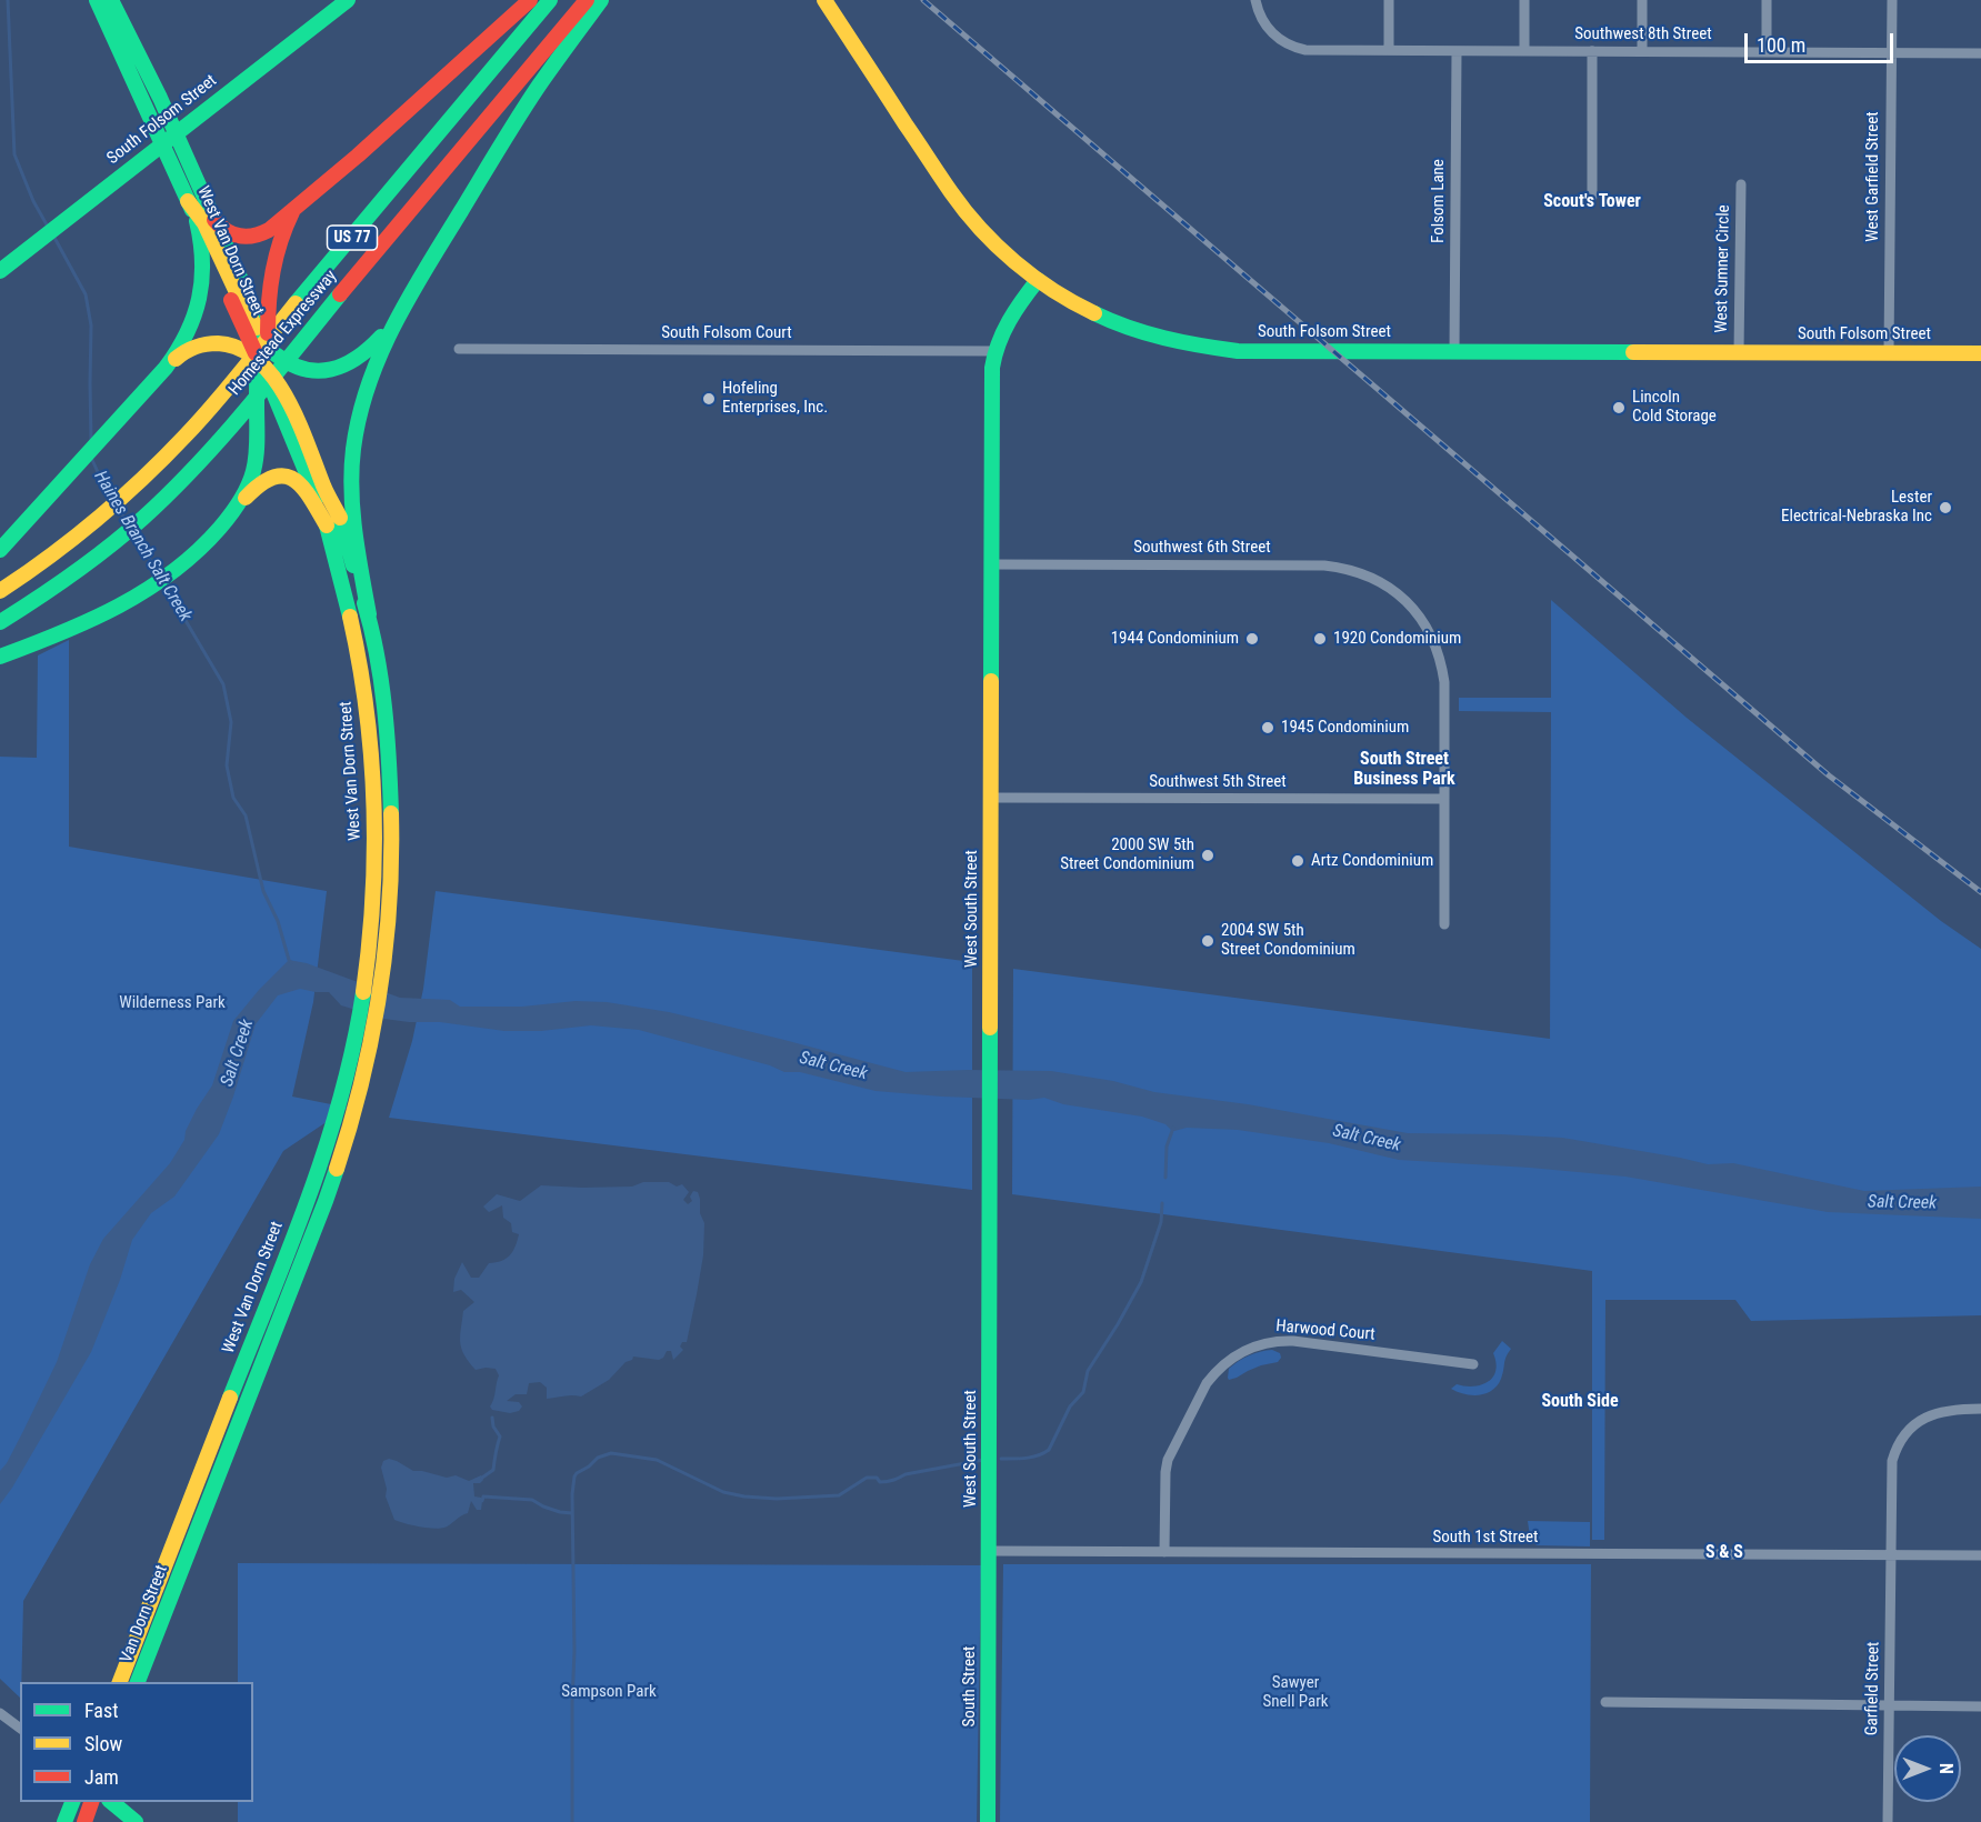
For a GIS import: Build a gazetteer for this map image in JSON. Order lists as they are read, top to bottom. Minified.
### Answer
{"streets":{"main road":["South Folsom Street","US 77","West Van Dorn Street","Homestead Expressway","West South Street","Van Dorn Street","South Street"],"street":["Southwest 8th Street","West Garfield Street","Folsom Lane","West Sumner Circle","South Folsom Court","Southwest 6th Street","Southwest 5th Street","Harwood Court","South 1st Street","Garfield Street"]},"crossings":[["Southwest 8th Street","West Garfield Street"],["Southwest 8th Street","Folsom Lane"],["South Folsom Street","West Garfield Street"],["South Folsom Street","Folsom Lane"],["South Folsom Street","West Sumner Circle"],["South Folsom Street","West South Street"],["West Van Dorn Street","Van Dorn Street"],["South Folsom Court","West South Street"],["Southwest 6th Street","Southwest 5th Street"],["Southwest 6th Street","West South Street"],["Southwest 5th Street","West South Street"],["West South Street","South 1st Street"],["West South Street","South Street"],["Harwood Court","South 1st Street"],["South 1st Street","South Street"],["South 1st Street","Garfield Street"]],"districts":["Scout's Tower","South Street Business Park","South Side","S & S"],"water":["Haines Branch Salt Creek","Salt Creek"],"parks":["Wilderness Park","Sawyer Snell Park","Sampson Park"],"places":["Hofeling Enterprises, Inc.","Lincoln Cold Storage","Lester Electrical-Nebraska Inc","1944 Condominium","1920 Condominium","1945 Condominium","2000 SW 5th Street Condominium","Artz Condominium","2004 SW 5th Street Condominium"],"legend":["Fast","Slow","Jam"],"scale_bar":"100 m","north":"right"}
